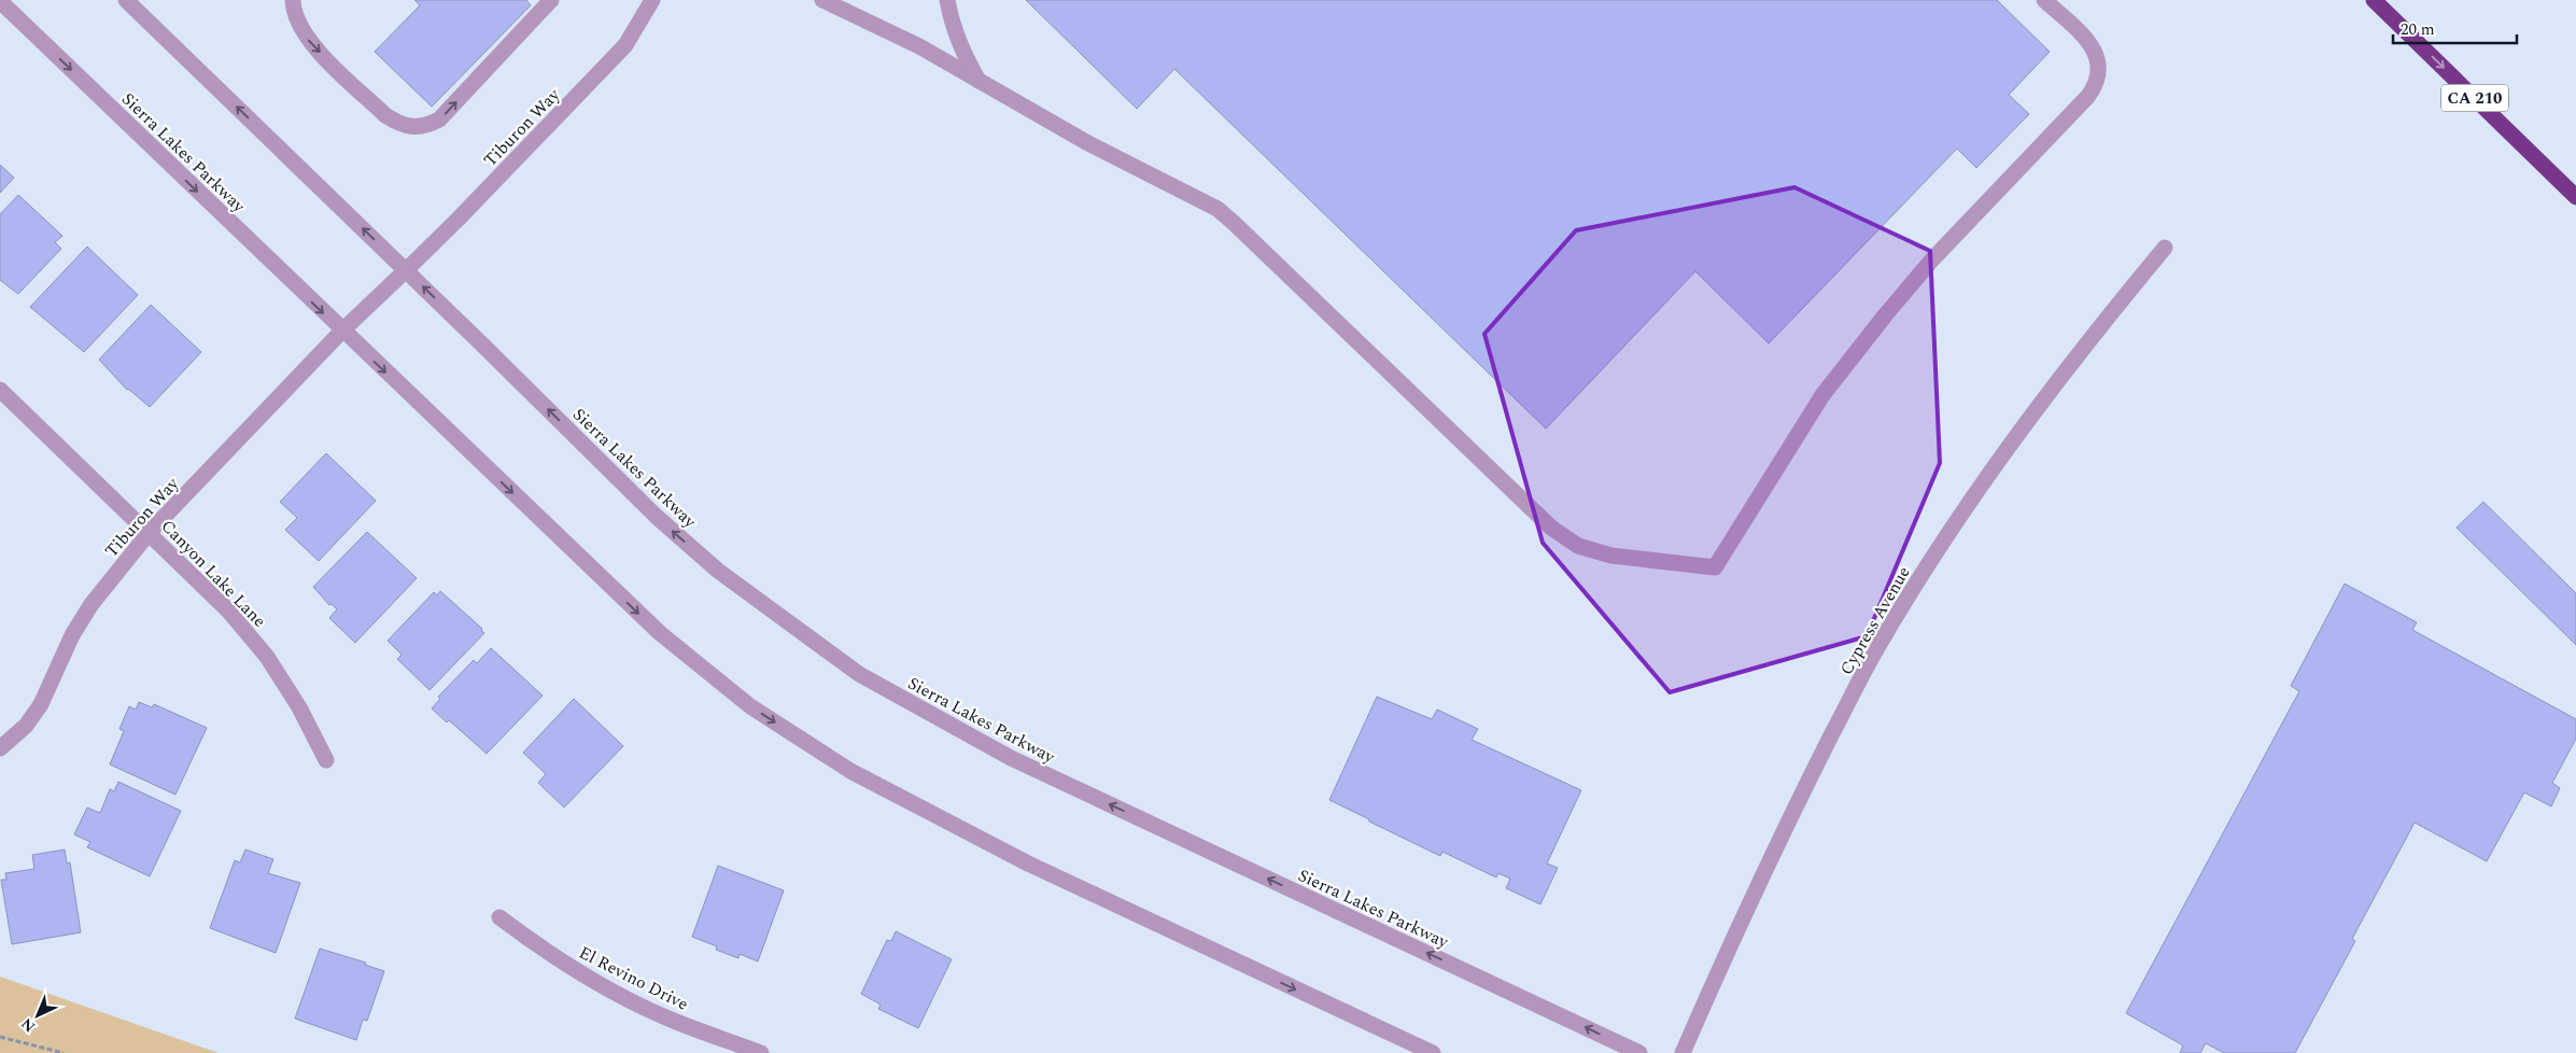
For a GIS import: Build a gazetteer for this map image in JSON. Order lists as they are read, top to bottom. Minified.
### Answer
{"streets":{"highway":["CA 210"],"street":["Tiburon Way","Sierra Lakes Parkway","Canyon Lake Lane","Cypress Avenue","El Revino Drive"]},"crossings":[["Tiburon Way","Sierra Lakes Parkway"],["Tiburon Way","Canyon Lake Lane"]],"scale_bar":"20 m","north":"bottom left"}
